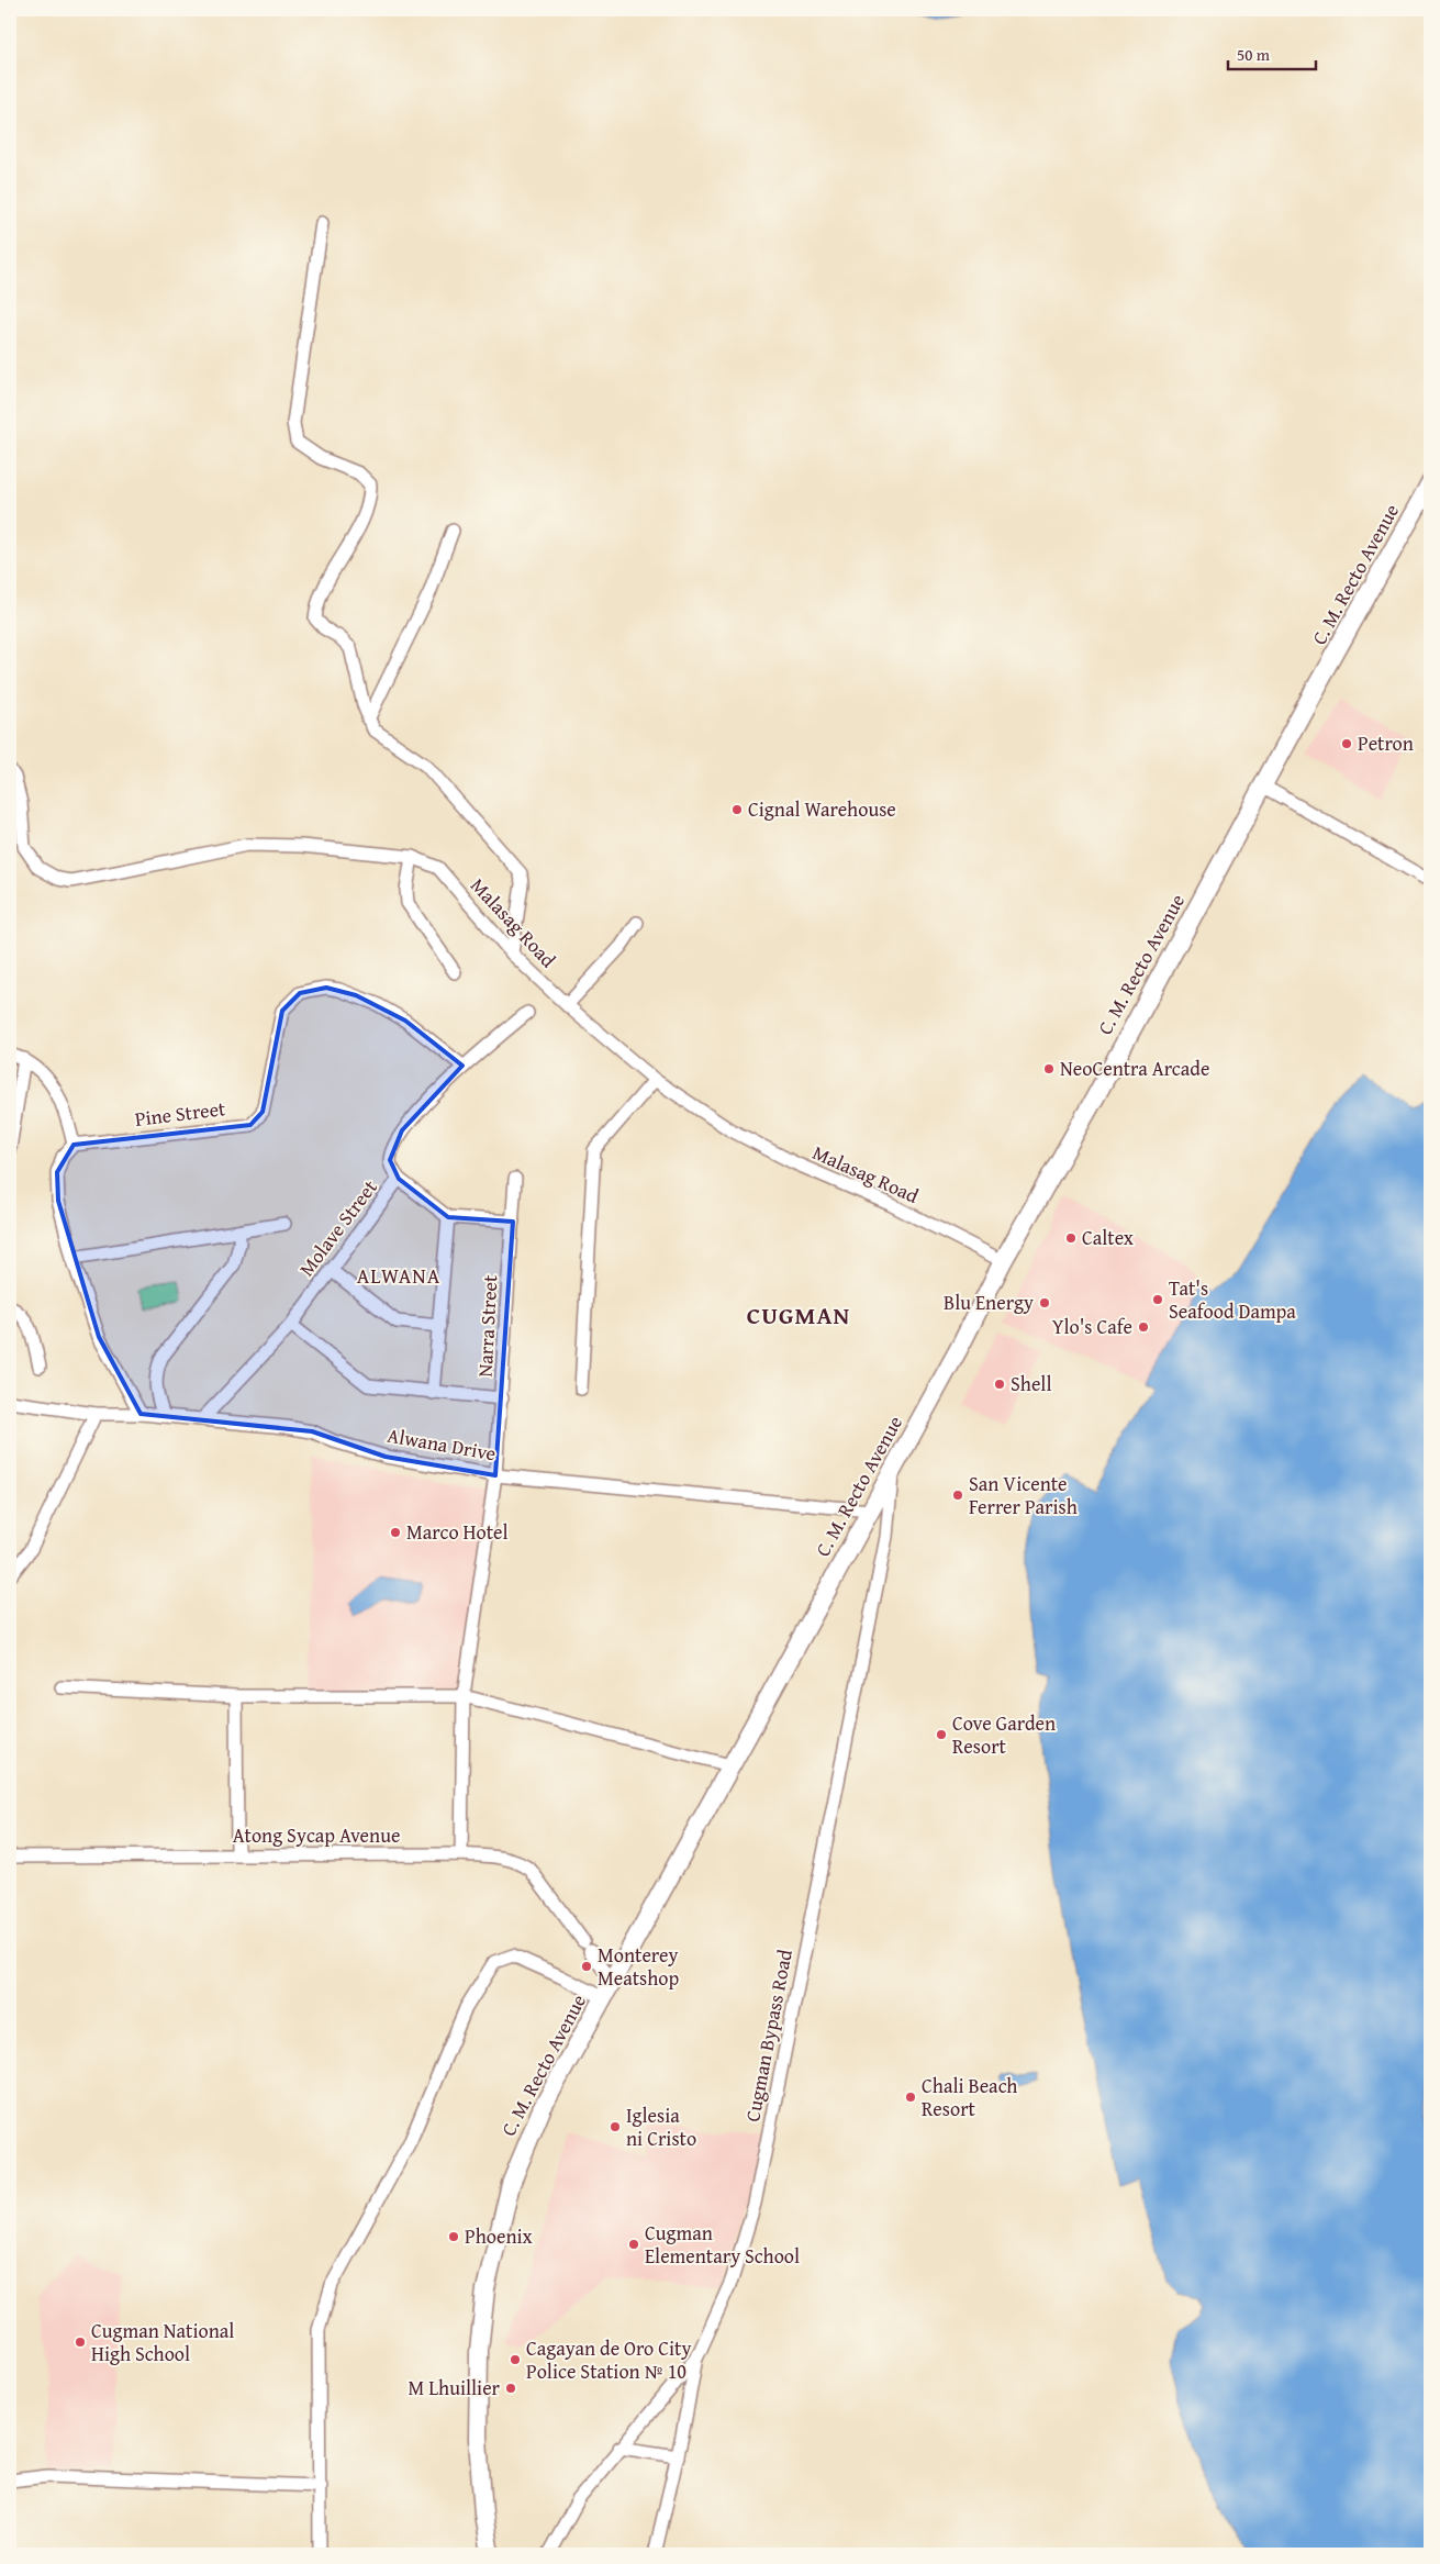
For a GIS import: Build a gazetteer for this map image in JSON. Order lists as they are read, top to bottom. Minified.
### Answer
{"streets":{"highway":["C. M. Recto Avenue"],"street":["Malasag Road","Pine Street","Molave Street","Narra Street","Alwana Drive","Atong Sycap Avenue","Cugman Bypass Road"]},"crossings":[["C. M. Recto Avenue","Malasag Road"],["C. M. Recto Avenue","Alwana Drive"],["C. M. Recto Avenue","Atong Sycap Avenue"],["C. M. Recto Avenue","Cugman Bypass Road"],["Pine Street","Molave Street"],["Molave Street","Alwana Drive"],["Narra Street","Alwana Drive"],["Narra Street","Atong Sycap Avenue"]],"districts":["ALWANA","CUGMAN"],"places":["Petron","Cignal Warehouse","NeoCentra Arcade","Caltex","Tat's Seafood Dampa","Blu Energy","Ylo's Cafe","Shell","San Vicente Ferrer Parish","Marco Hotel","Cove Garden Resort","Monterey Meatshop","Chali Beach Resort","Iglesia ni Cristo","Phoenix","Cugman Elementary School","Cugman National High School","Cagayan de Oro City Police Station № 10","M Lhuillier"],"scale_bar":"50 m"}
